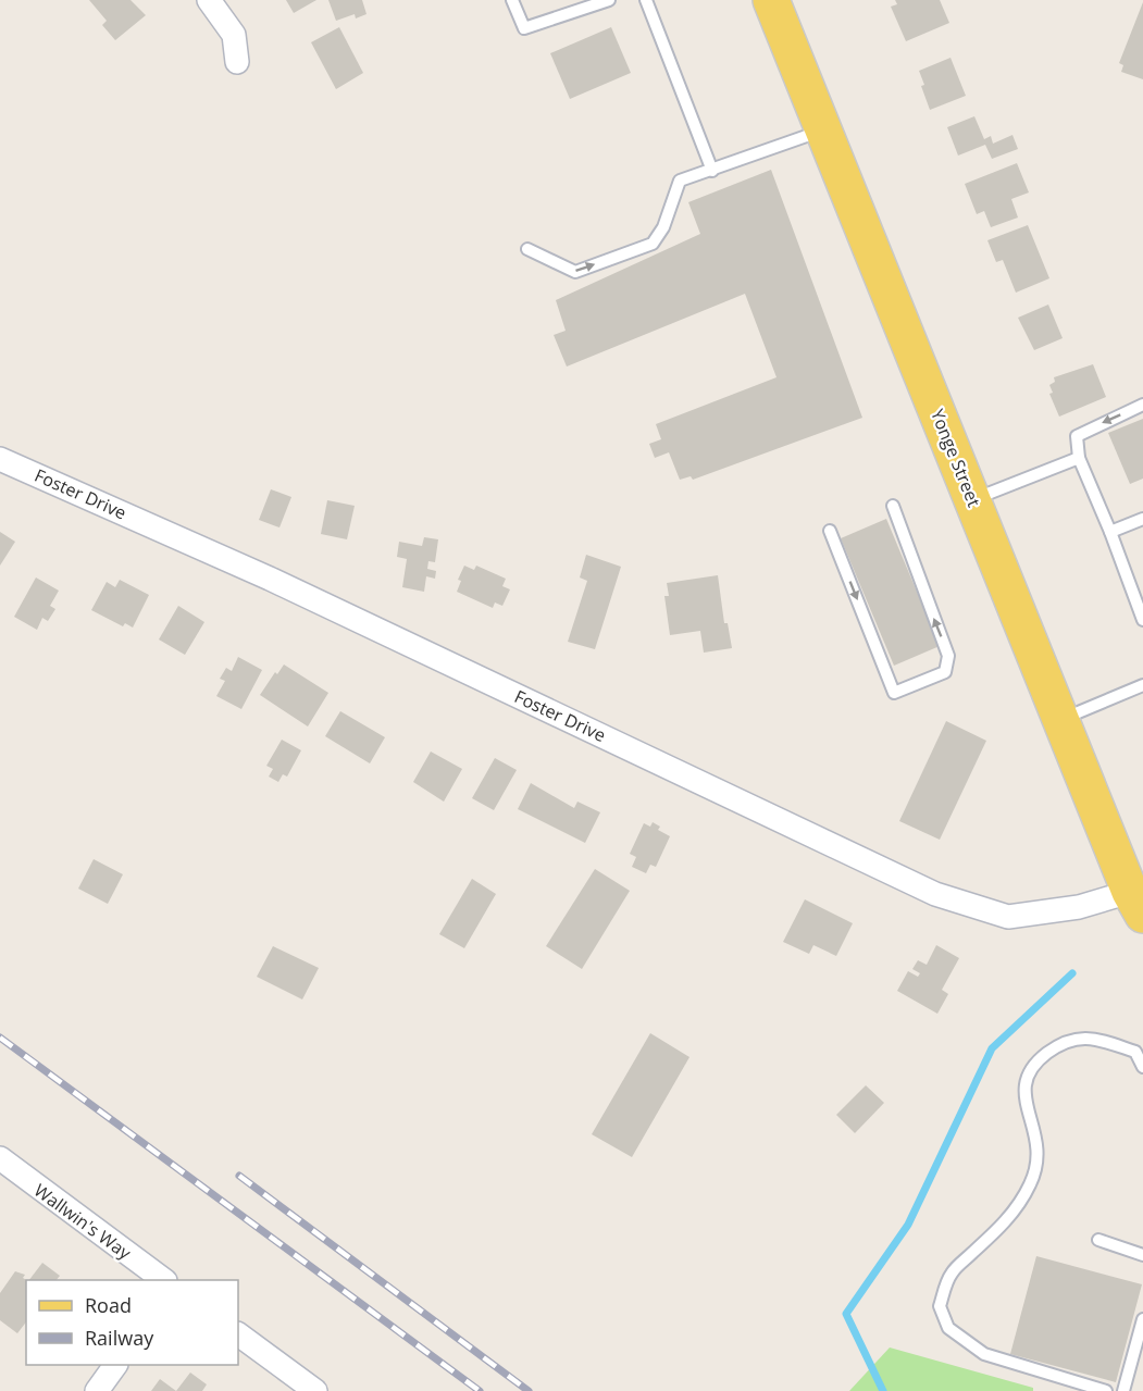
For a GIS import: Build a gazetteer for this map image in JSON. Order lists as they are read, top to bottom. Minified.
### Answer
{"streets":{"main road":["Yonge Street"],"street":["Foster Drive","Wallwin's Way"]},"crossings":[["Yonge Street","Foster Drive"]],"legend":["Road","Railway"]}
